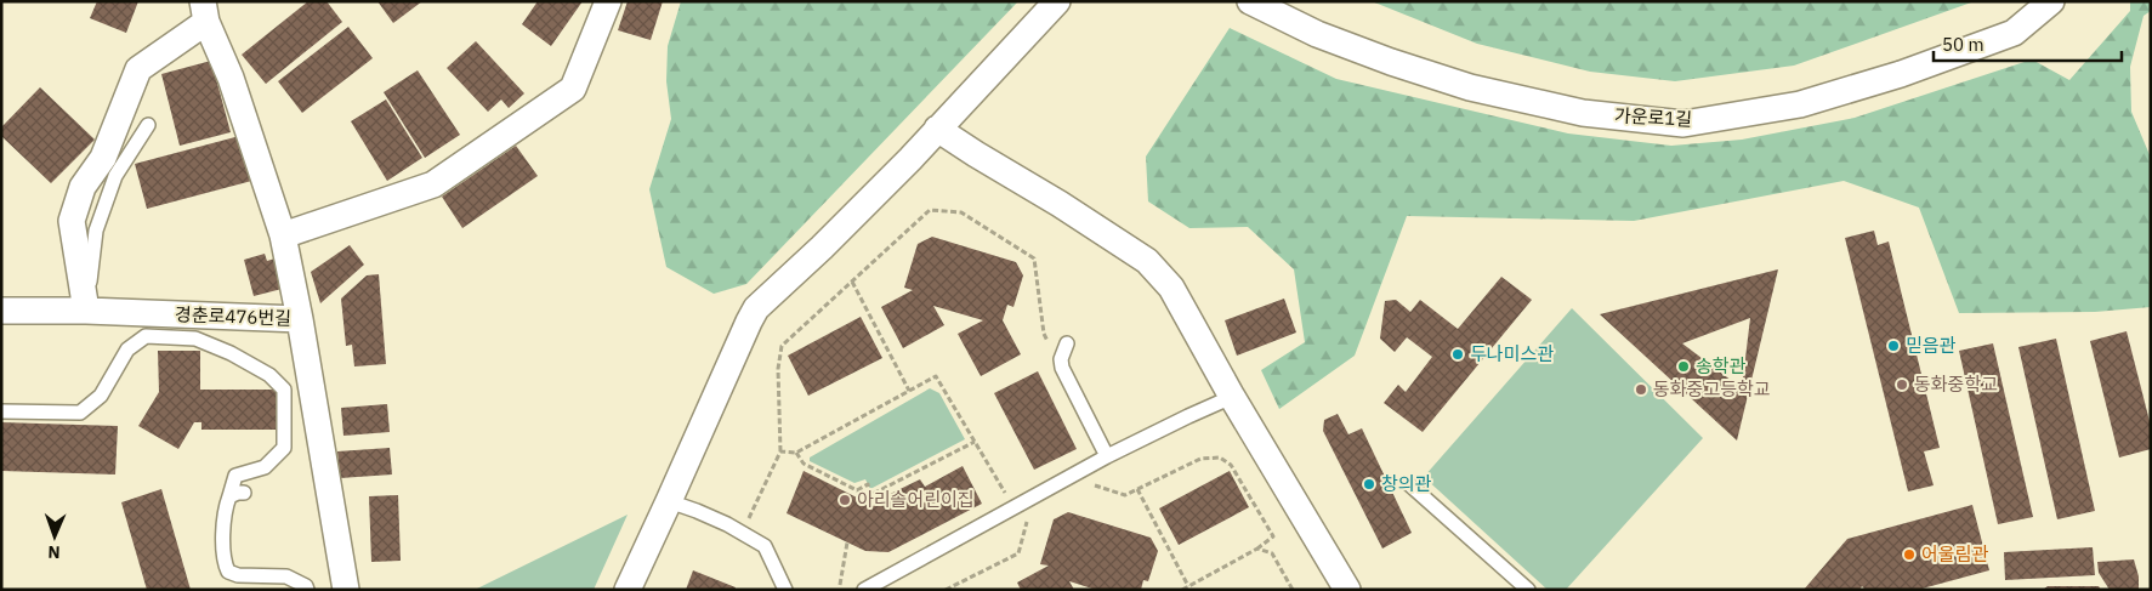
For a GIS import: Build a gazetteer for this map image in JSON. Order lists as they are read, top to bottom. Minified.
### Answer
{"streets":{"street":["가운로1길","경춘로476번길"]},"places":["믿음관","두나미스관","송학관","동화중학교","동화중고등학교","창의관","아리솔어린이집","어울림관"],"scale_bar":"50 m","north":"bottom"}
